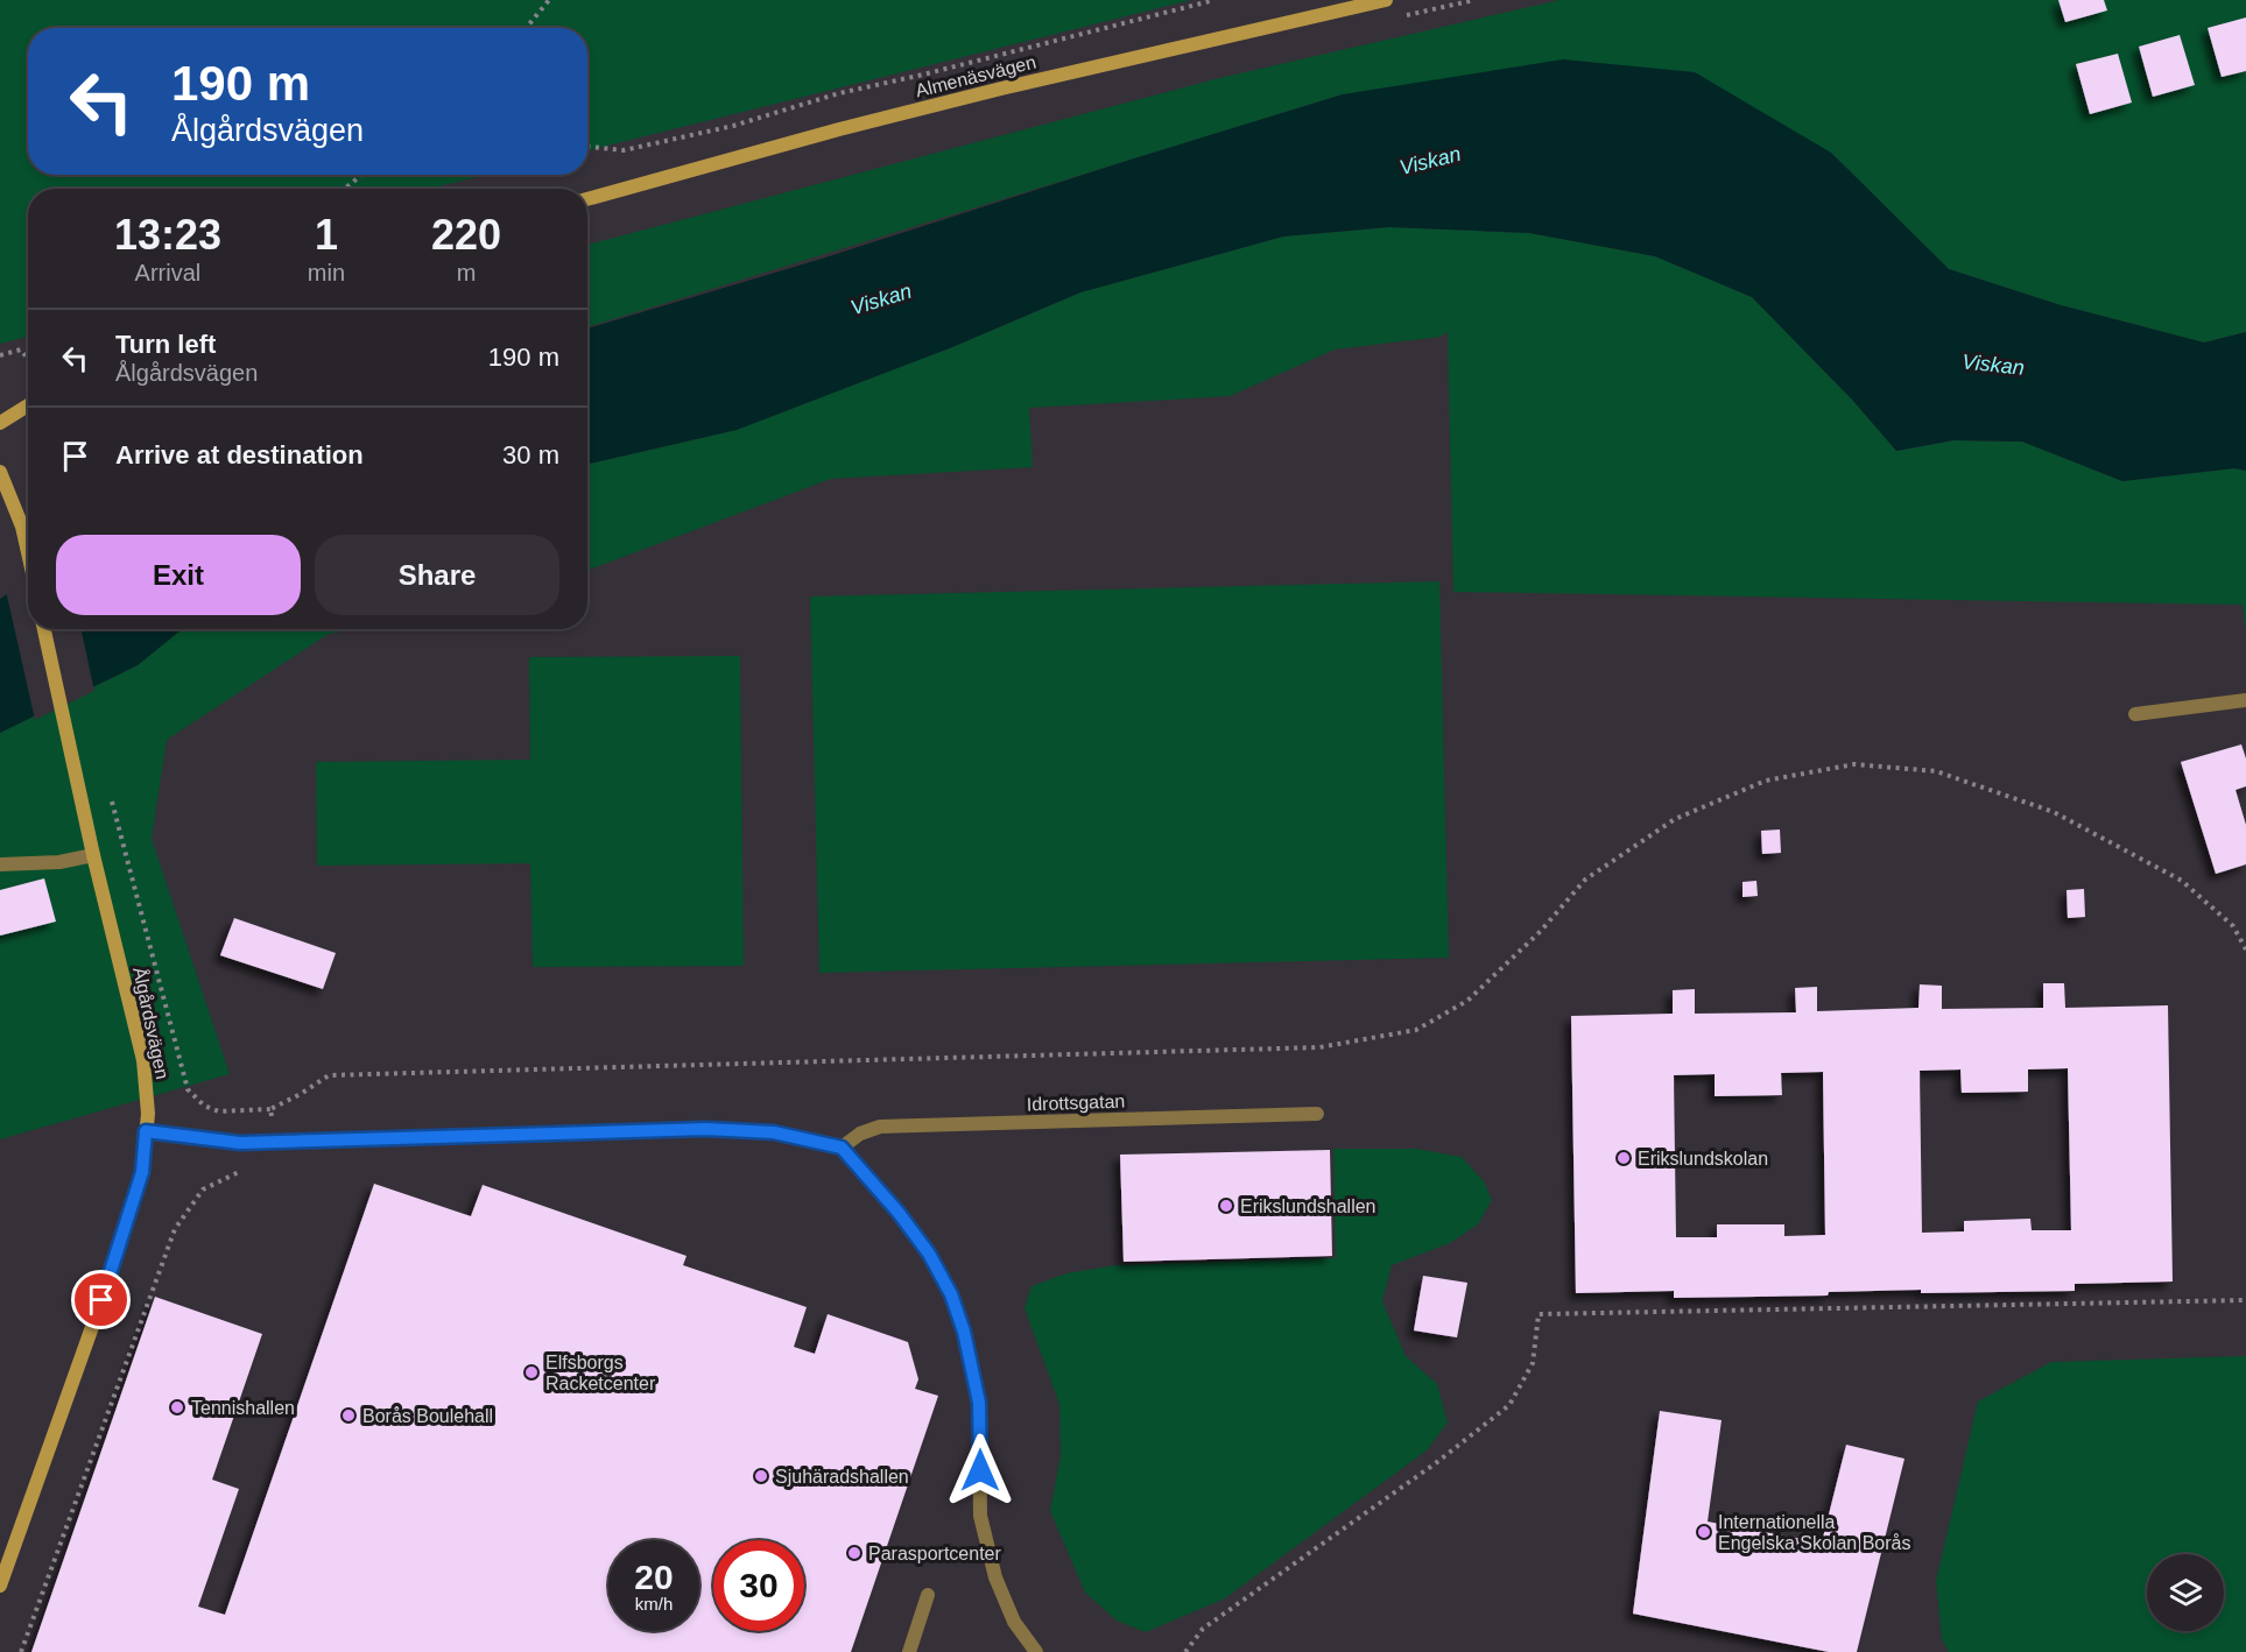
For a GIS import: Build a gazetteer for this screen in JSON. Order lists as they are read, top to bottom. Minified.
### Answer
{"streets":{"street":["Almenäsvägen","Ålgårdsvägen","Idrottsgatan"]},"water":["Viskan"],"places":["Erikslundskolan","Erikslundshallen","Elfsborgs Racketcenter","Tennishallen","Borås Boulehall","Sjuhäradshallen","Internationella Engelska Skolan Borås","Parasportcenter"],"page":{"turn":["190 m","Ålgårdsvägen"],"eta":["13:23","Arrival","1","min","220","m"],"list":[{"name":"Turn left","note":"Ålgårdsvägen","value":"190 m"},{"name":"Arrive at destination","value":"30 m"}],"buttons":["Exit","Share"],"speed":"20 km/h","limit":"30"}}
